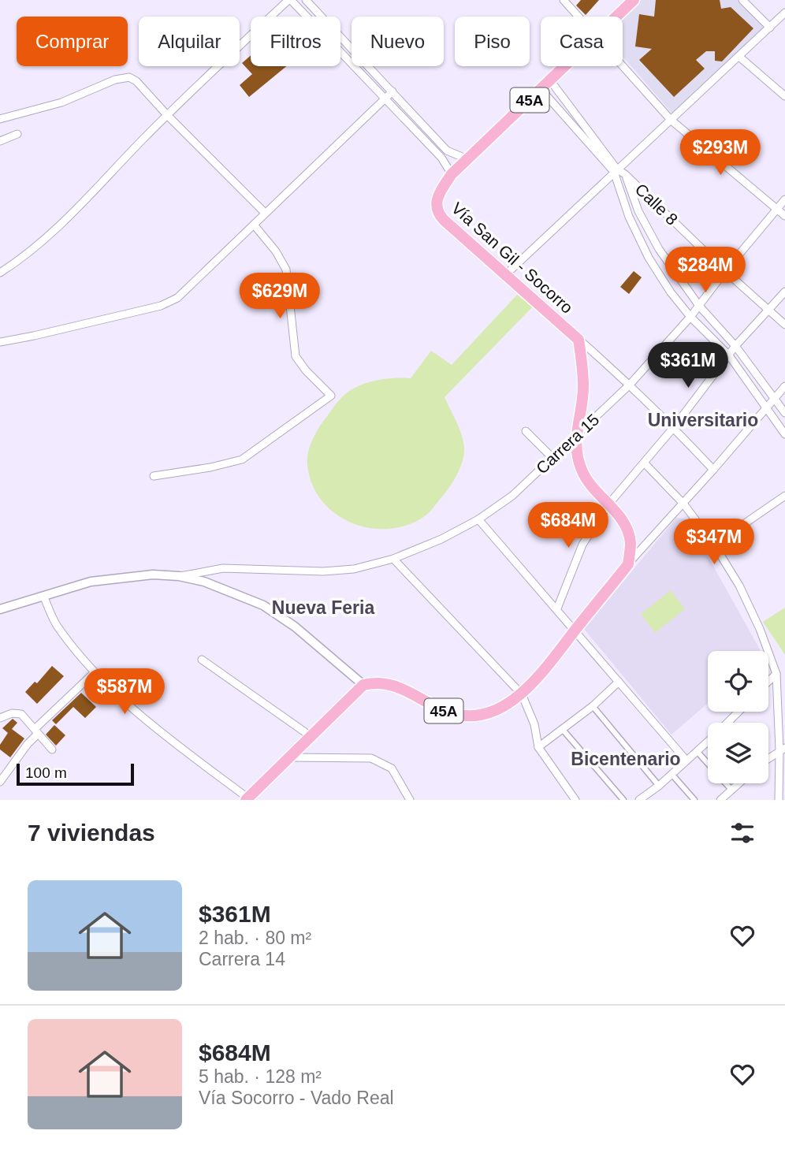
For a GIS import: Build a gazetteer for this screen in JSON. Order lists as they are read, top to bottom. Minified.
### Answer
{"streets":{"highway":["45A","Vía San Gil - Socorro"],"street":["Calle 8","Carrera 15"]},"crossings":[["Calle 8","Carrera 15"]],"districts":["Universitario","Nueva Feria","Bicentenario"],"scale_bar":"100 m","page":{"chip":["Comprar","Alquilar","Filtros","Nuevo","Piso","Casa"],"price":["$293M","$284M","$629M","$361M","$684M","$347M","$587M"],"scale":"100 m","heading":"7 viviendas","list":[{"name":"$361M","note":"2 hab. · 80 m² · Carrera 14"},{"name":"$684M","note":"5 hab. · 128 m² · Vía Socorro - Vado Real"}]}}
